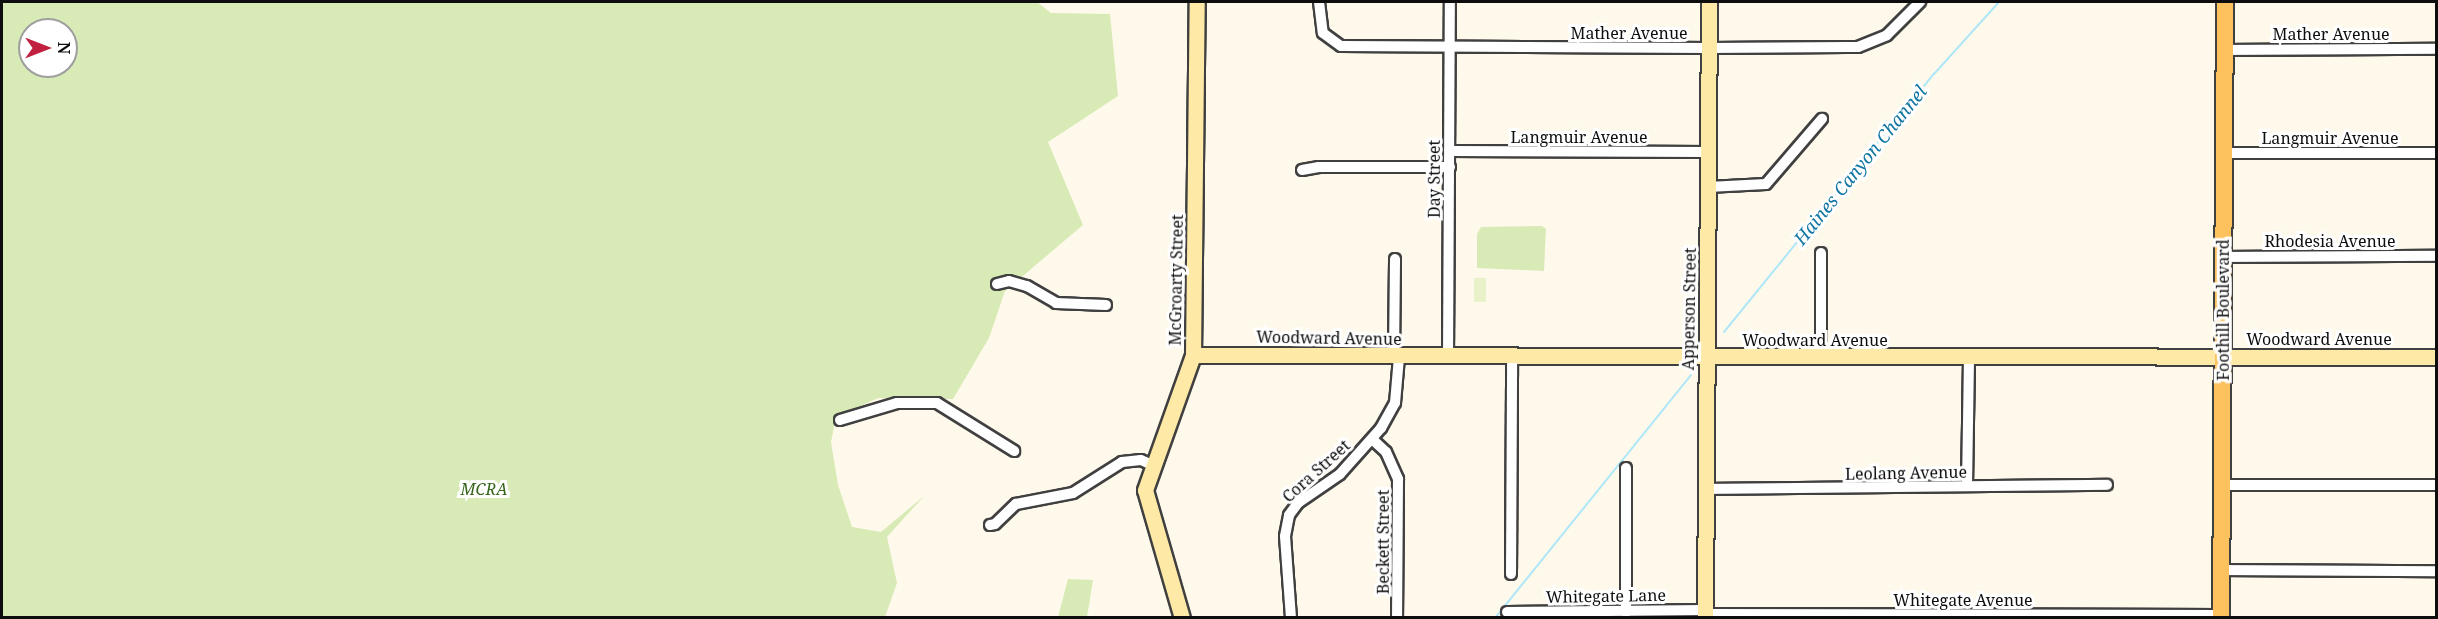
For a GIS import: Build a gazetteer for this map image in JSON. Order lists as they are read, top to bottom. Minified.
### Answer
{"streets":{"main road":["Foothill Boulevard"],"street":["Mather Avenue","Langmuir Avenue","Day Street","Rhodesia Avenue","McGroarty Street","Apperson Street","Woodward Avenue","Cora Street","Leolang Avenue","Beckett Street","Whitegate Lane","Whitegate Avenue"]},"crossings":[["Mather Avenue","Day Street"],["Mather Avenue","Apperson Street"],["Mather Avenue","Foothill Boulevard"],["Langmuir Avenue","Day Street"],["Langmuir Avenue","Apperson Street"],["Langmuir Avenue","Foothill Boulevard"],["Day Street","Woodward Avenue"],["Rhodesia Avenue","Foothill Boulevard"],["McGroarty Street","Woodward Avenue"],["Apperson Street","Woodward Avenue"],["Apperson Street","Leolang Avenue"],["Apperson Street","Whitegate Lane"],["Apperson Street","Whitegate Avenue"],["Foothill Boulevard","Woodward Avenue"],["Foothill Boulevard","Whitegate Avenue"],["Woodward Avenue","Cora Street"],["Cora Street","Beckett Street"],["Whitegate Lane","Whitegate Avenue"]],"water":["Haines Canyon Channel"],"parks":["MCRA"],"north":"right"}
